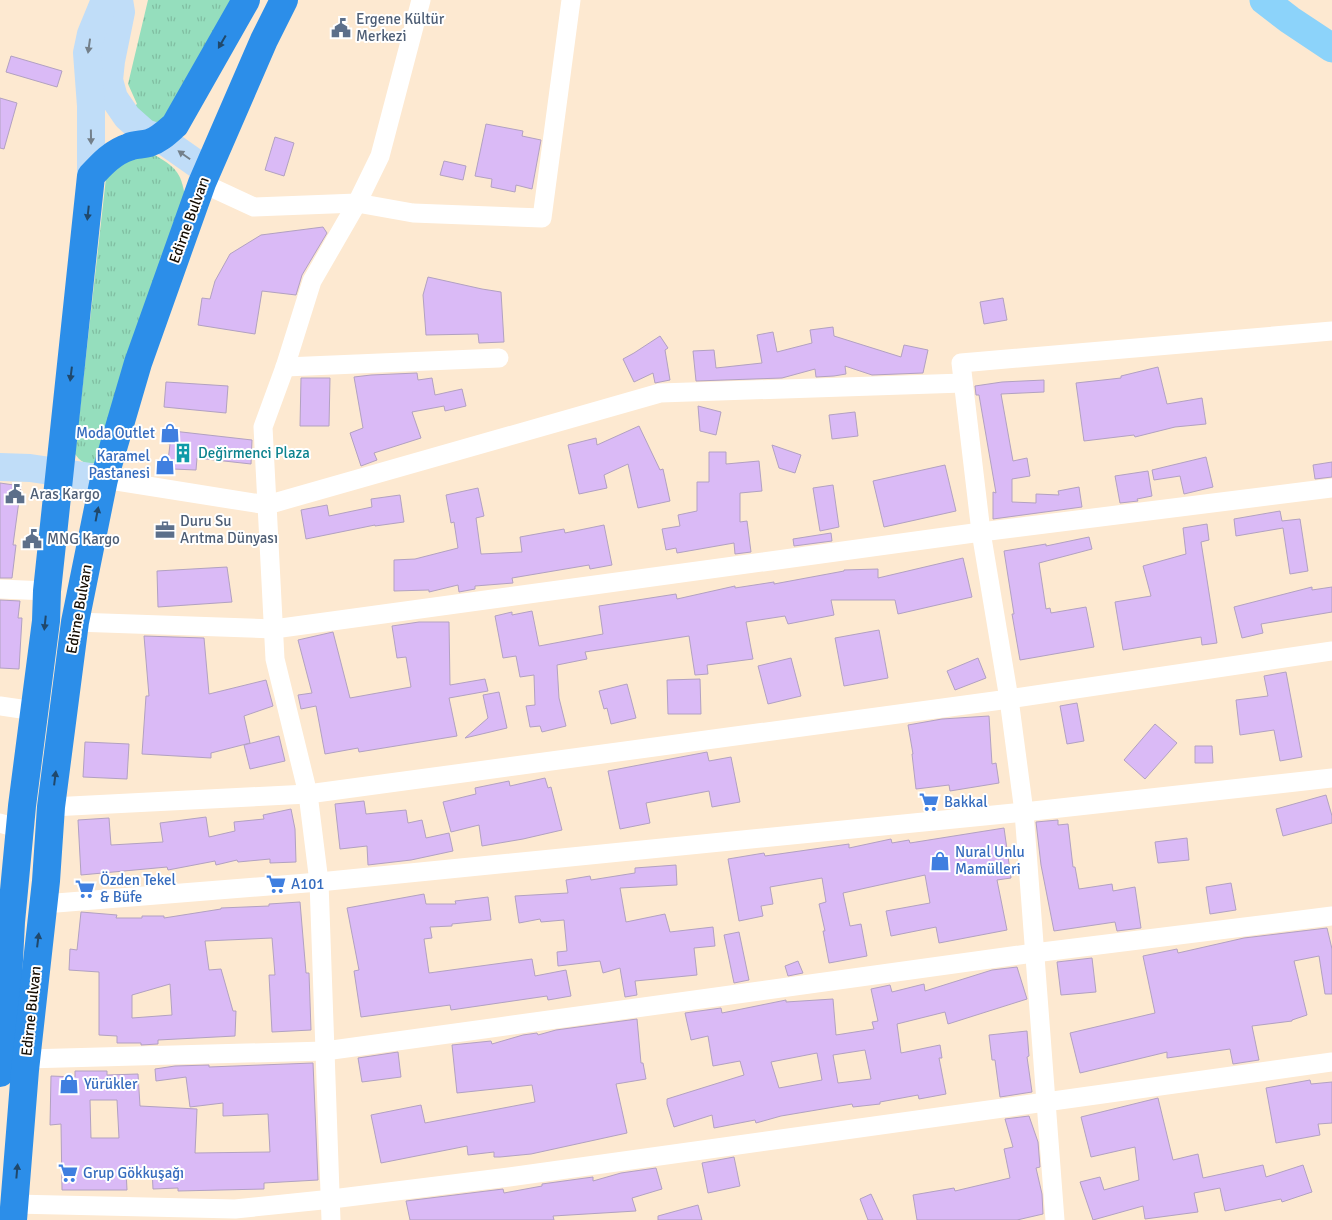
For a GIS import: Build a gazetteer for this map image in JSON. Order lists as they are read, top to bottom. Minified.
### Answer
{"streets":{"highway":["Edirne Bulvarı"]},"places":{"public building":["Ergene Kültür Merkezi","Aras Kargo","MNG Kargo"],"shop":["Moda Outlet","Karamel Pastanesi","Nural Unlu Mamülleri","Yürükler"],"building":["Değirmenci Plaza"],"office":["Duru Su Arıtma Dünyası"],"supermarket":["Bakkal","A101","Özden Tekel & Büfe","Grup Gökkuşağı"]}}
